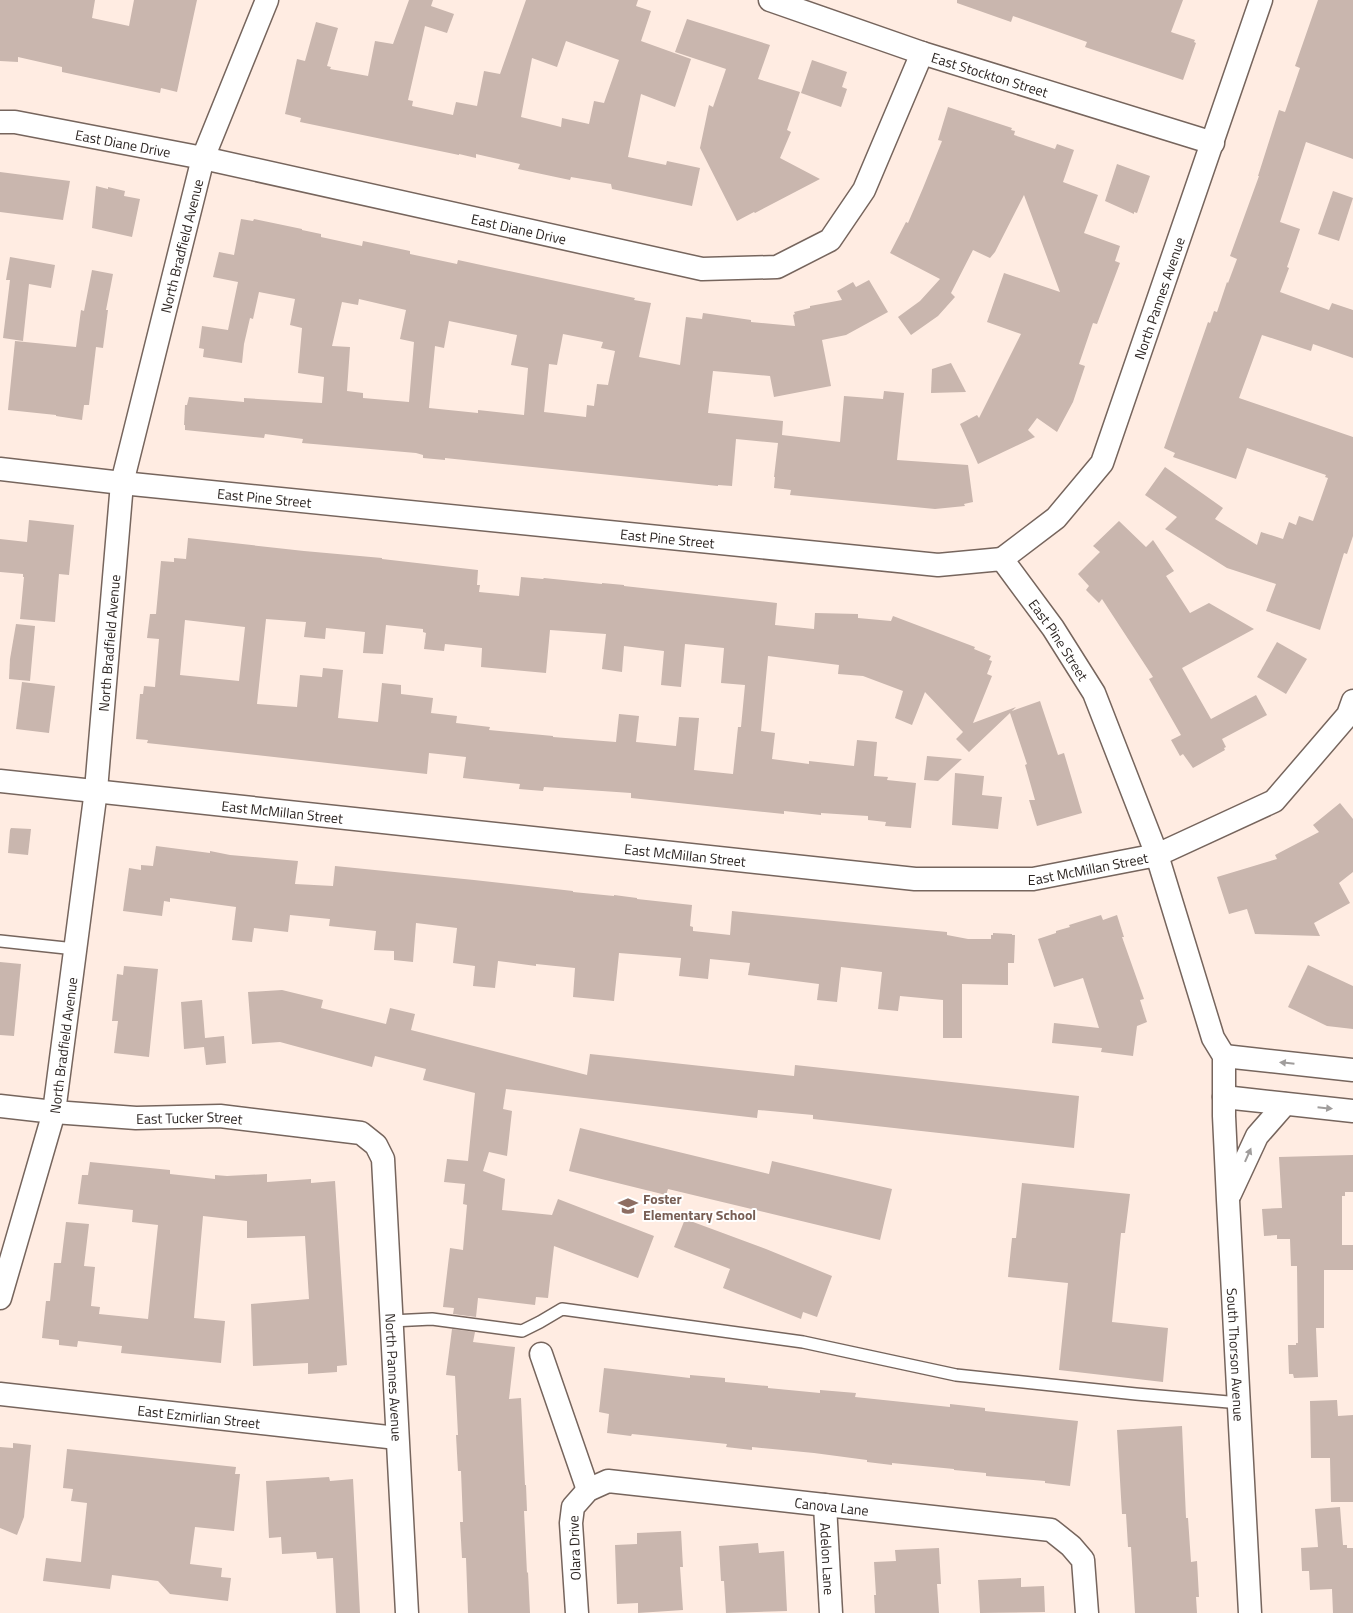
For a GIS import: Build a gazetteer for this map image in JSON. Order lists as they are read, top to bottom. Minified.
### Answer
{"streets":{"street":["East Stockton Street","East Diane Drive","North Bradfield Avenue","North Pannes Avenue","East Pine Street","East McMillan Street","East Tucker Street","South Thorson Avenue","East Ezmirlian Street","Canova Lane","Olara Drive","Adelon Lane"]},"crossings":[["East Stockton Street","East Diane Drive"],["East Stockton Street","North Pannes Avenue"],["East Diane Drive","North Bradfield Avenue"],["North Bradfield Avenue","East Pine Street"],["North Bradfield Avenue","East McMillan Street"],["North Bradfield Avenue","East Tucker Street"],["North Pannes Avenue","East Pine Street"],["North Pannes Avenue","East Tucker Street"],["North Pannes Avenue","East Ezmirlian Street"],["East Pine Street","East McMillan Street"],["East McMillan Street","South Thorson Avenue"],["Canova Lane","Olara Drive"],["Canova Lane","Adelon Lane"]],"places":{"school or university":["Foster Elementary School"]}}
